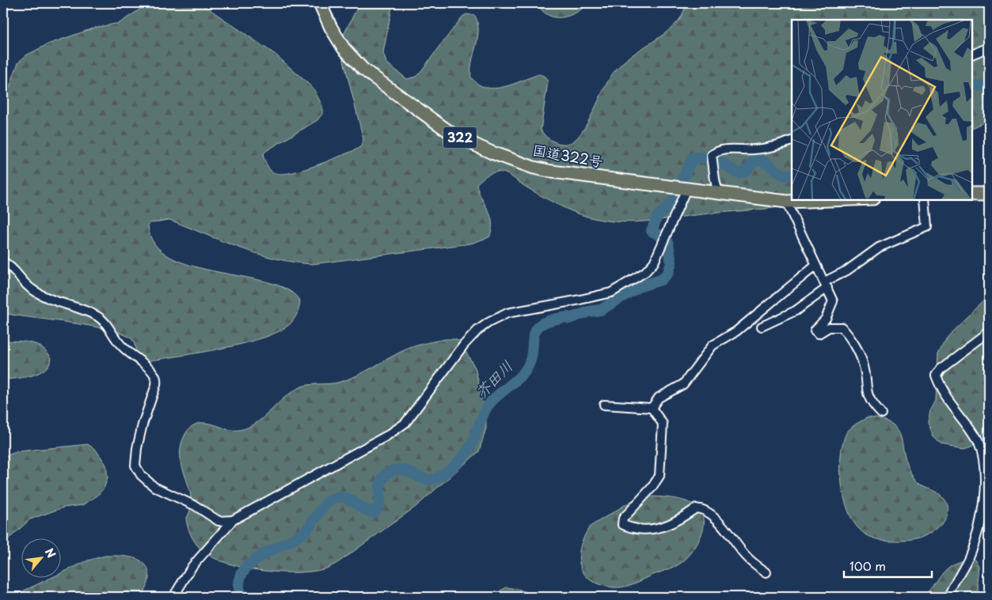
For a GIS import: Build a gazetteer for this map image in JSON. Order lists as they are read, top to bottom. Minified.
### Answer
{"streets":{"highway":["322","国道322号"]},"water":["芥田川"],"scale_bar":"100 m","north":"top right"}
